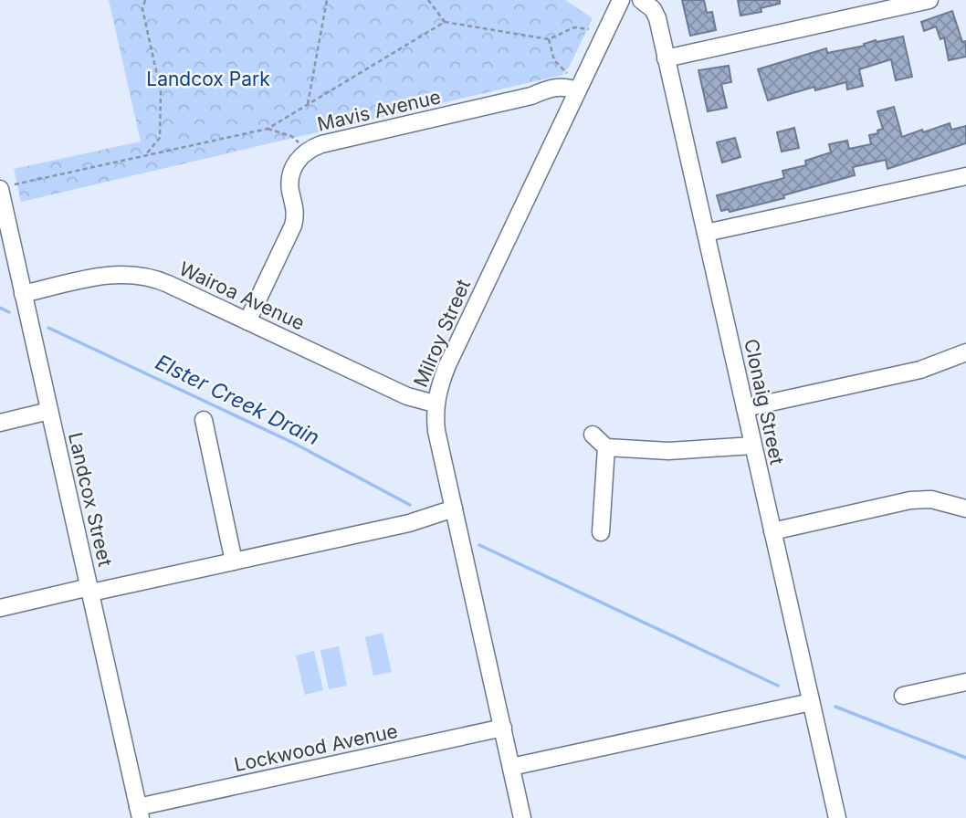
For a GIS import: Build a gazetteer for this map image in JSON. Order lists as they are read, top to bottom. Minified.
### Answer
{"streets":{"street":["Mavis Avenue","Wairoa Avenue","Milroy Street","Clonaig Street","Landcox Street","Lockwood Avenue"]},"crossings":[["Mavis Avenue","Wairoa Avenue"],["Mavis Avenue","Milroy Street"],["Wairoa Avenue","Milroy Street"],["Wairoa Avenue","Landcox Street"],["Milroy Street","Lockwood Avenue"],["Landcox Street","Lockwood Avenue"]],"water":["Elster Creek Drain"],"parks":["Landcox Park"]}
